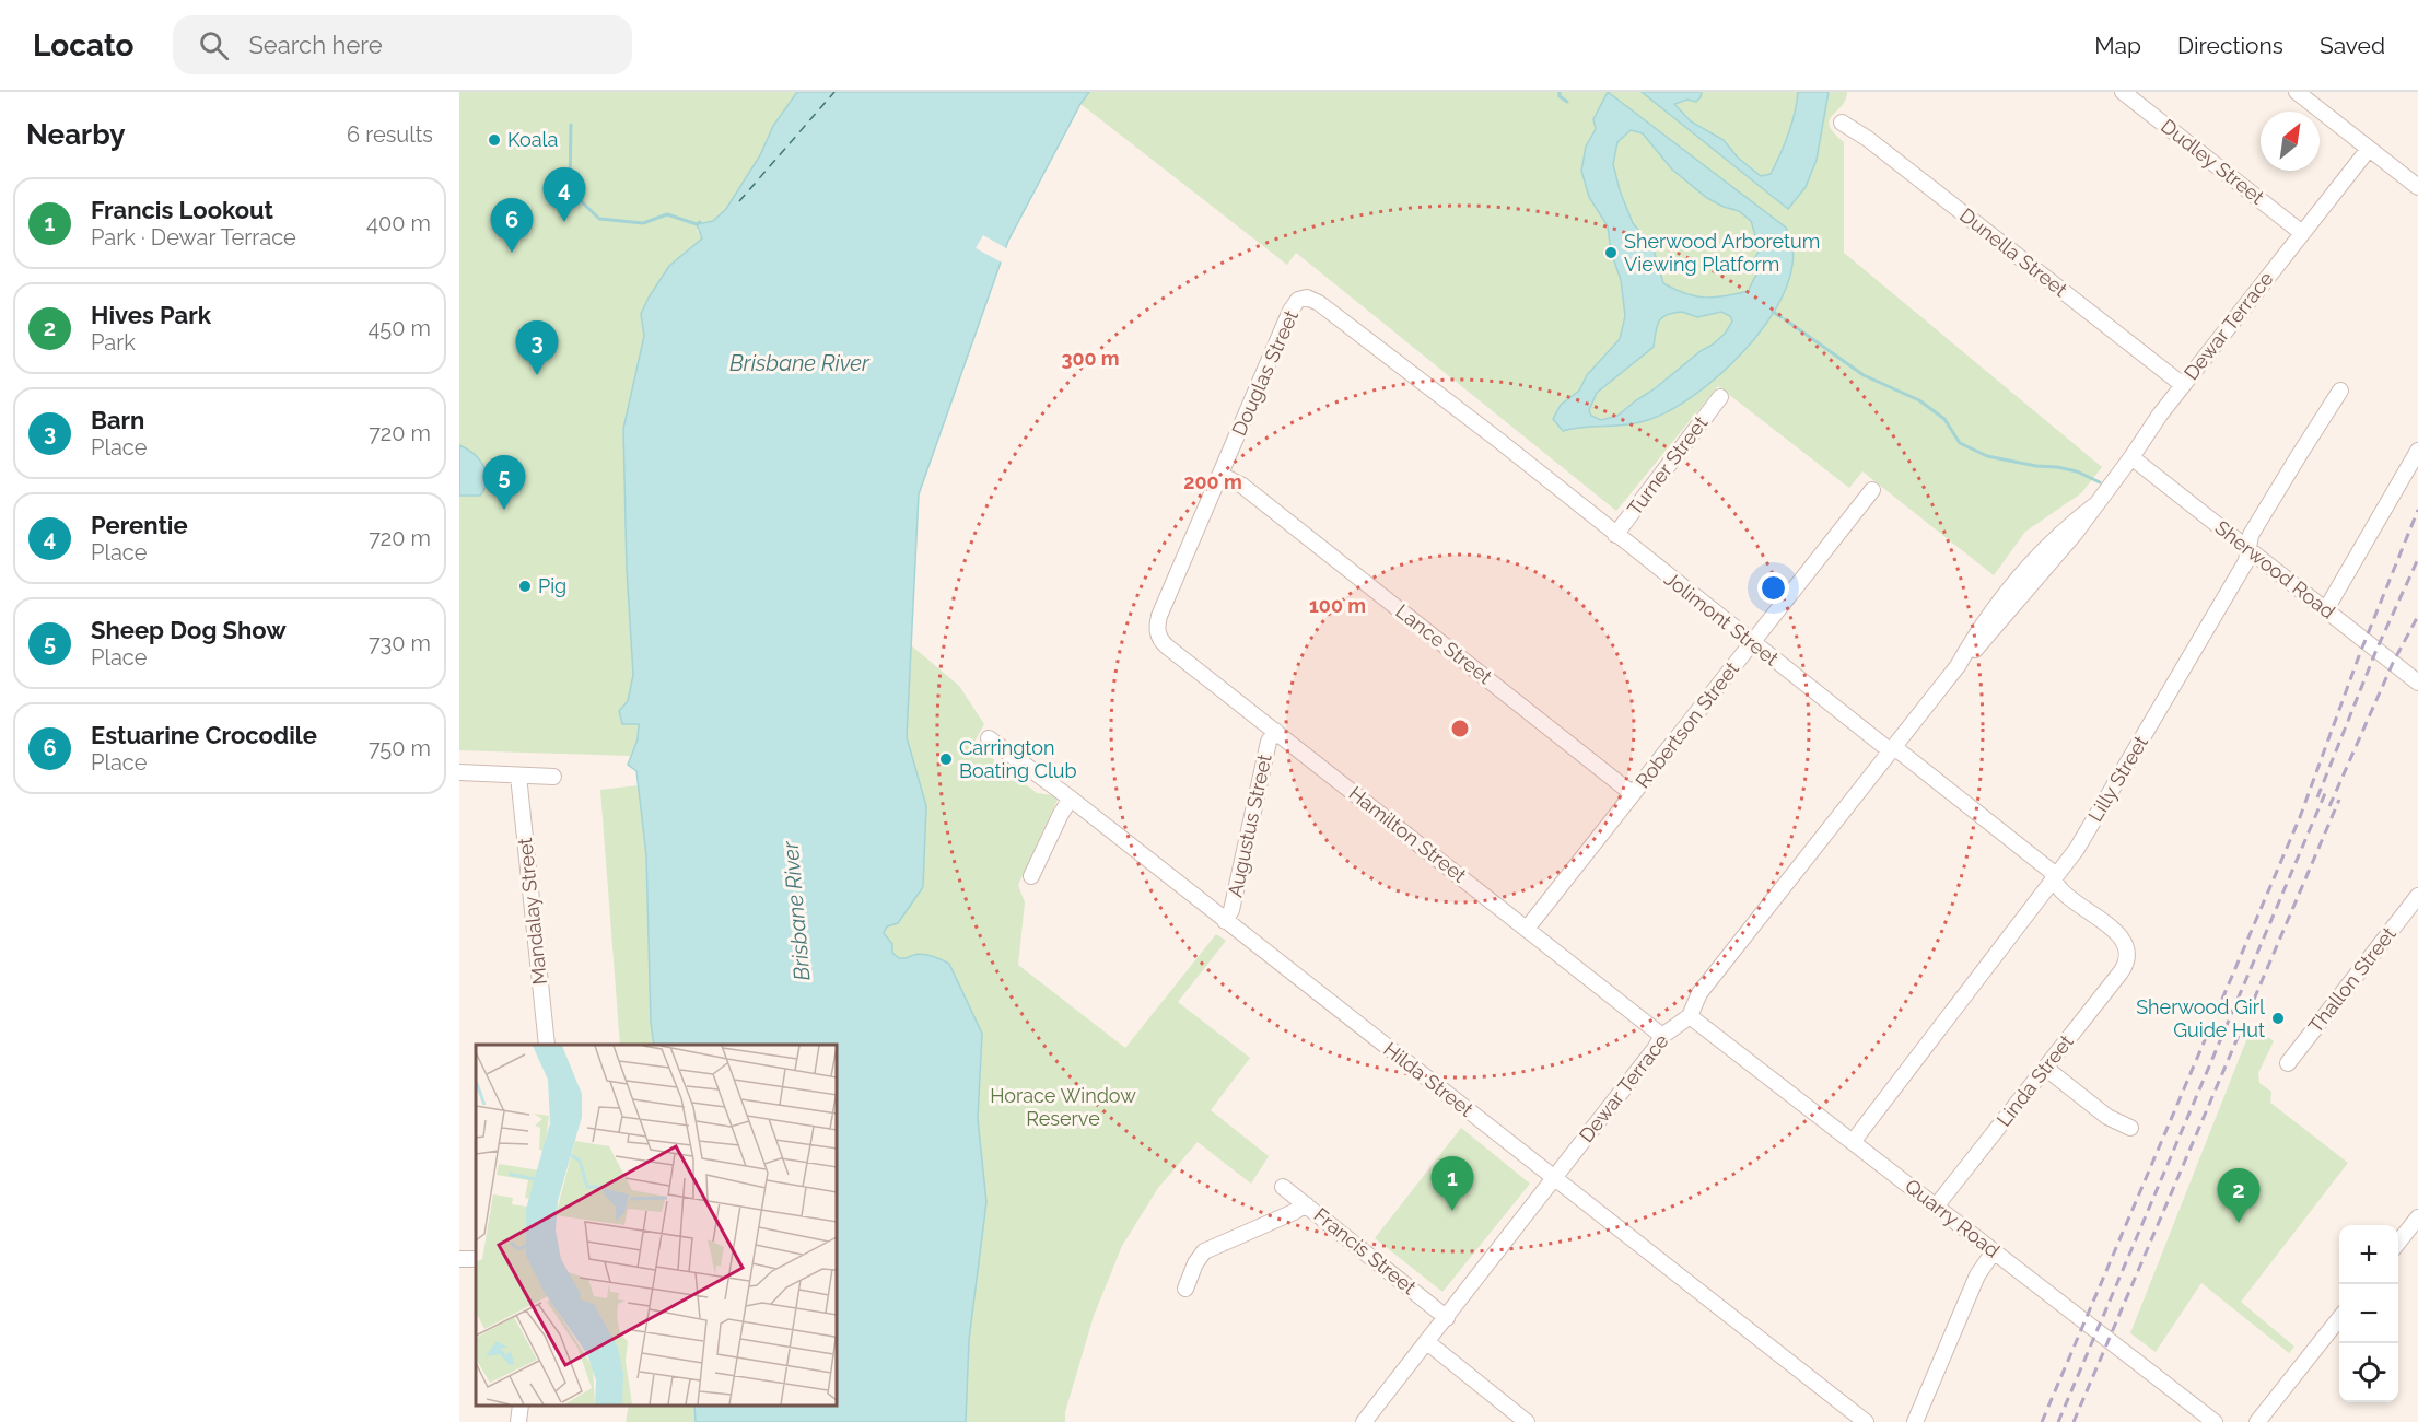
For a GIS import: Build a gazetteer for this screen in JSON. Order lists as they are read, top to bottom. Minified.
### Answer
{"streets":{"street":["Dudley Street","Dunella Street","Dewar Terrace","Douglas Street","Turner Street","Sherwood Road","Jolimont Street","Lance Street","Robertson Street","Lilly Street","Augustus Street","Hamilton Street","Mandalay Street","Thallon Street","Hilda Street","Linda Street","Quarry Road","Francis Street"]},"crossings":[["Dudley Street","Dewar Terrace"],["Dunella Street","Dewar Terrace"],["Dewar Terrace","Sherwood Road"],["Dewar Terrace","Jolimont Street"],["Dewar Terrace","Hamilton Street"],["Dewar Terrace","Hilda Street"],["Dewar Terrace","Quarry Road"],["Dewar Terrace","Francis Street"],["Douglas Street","Jolimont Street"],["Douglas Street","Lance Street"],["Douglas Street","Hamilton Street"],["Turner Street","Jolimont Street"],["Sherwood Road","Lilly Street"],["Jolimont Street","Robertson Street"],["Jolimont Street","Lilly Street"],["Jolimont Street","Linda Street"],["Lance Street","Robertson Street"],["Robertson Street","Hamilton Street"],["Lilly Street","Quarry Road"],["Augustus Street","Hamilton Street"],["Augustus Street","Hilda Street"],["Linda Street","Quarry Road"]],"water":["Brisbane River"],"parks":["Horace Window Reserve"],"places":["Koala","Sherwood Arboretum Viewing Platform","Pig","Carrington Boating Club","Sherwood Girl Guide Hut"],"north":"top right","page":{"header":"Locato","search":"Search here","nav":["Map","Directions","Saved"],"heading":["Nearby","6 results"],"pins":["4","6","3","5","1","2"],"list":[{"mark":"1","name":"Francis Lookout","note":"Park · Dewar Terrace","value":"400 m"},{"mark":"2","name":"Hives Park","note":"Park","value":"450 m"},{"mark":"3","name":"Barn","note":"Place","value":"720 m"},{"mark":"4","name":"Perentie","note":"Place","value":"720 m"},{"mark":"5","name":"Sheep Dog Show","note":"Place","value":"730 m"},{"mark":"6","name":"Estuarine Crocodile","note":"Place","value":"750 m"}],"map_buttons":["+","−"]},"rings":["300 m","200 m","100 m"]}
